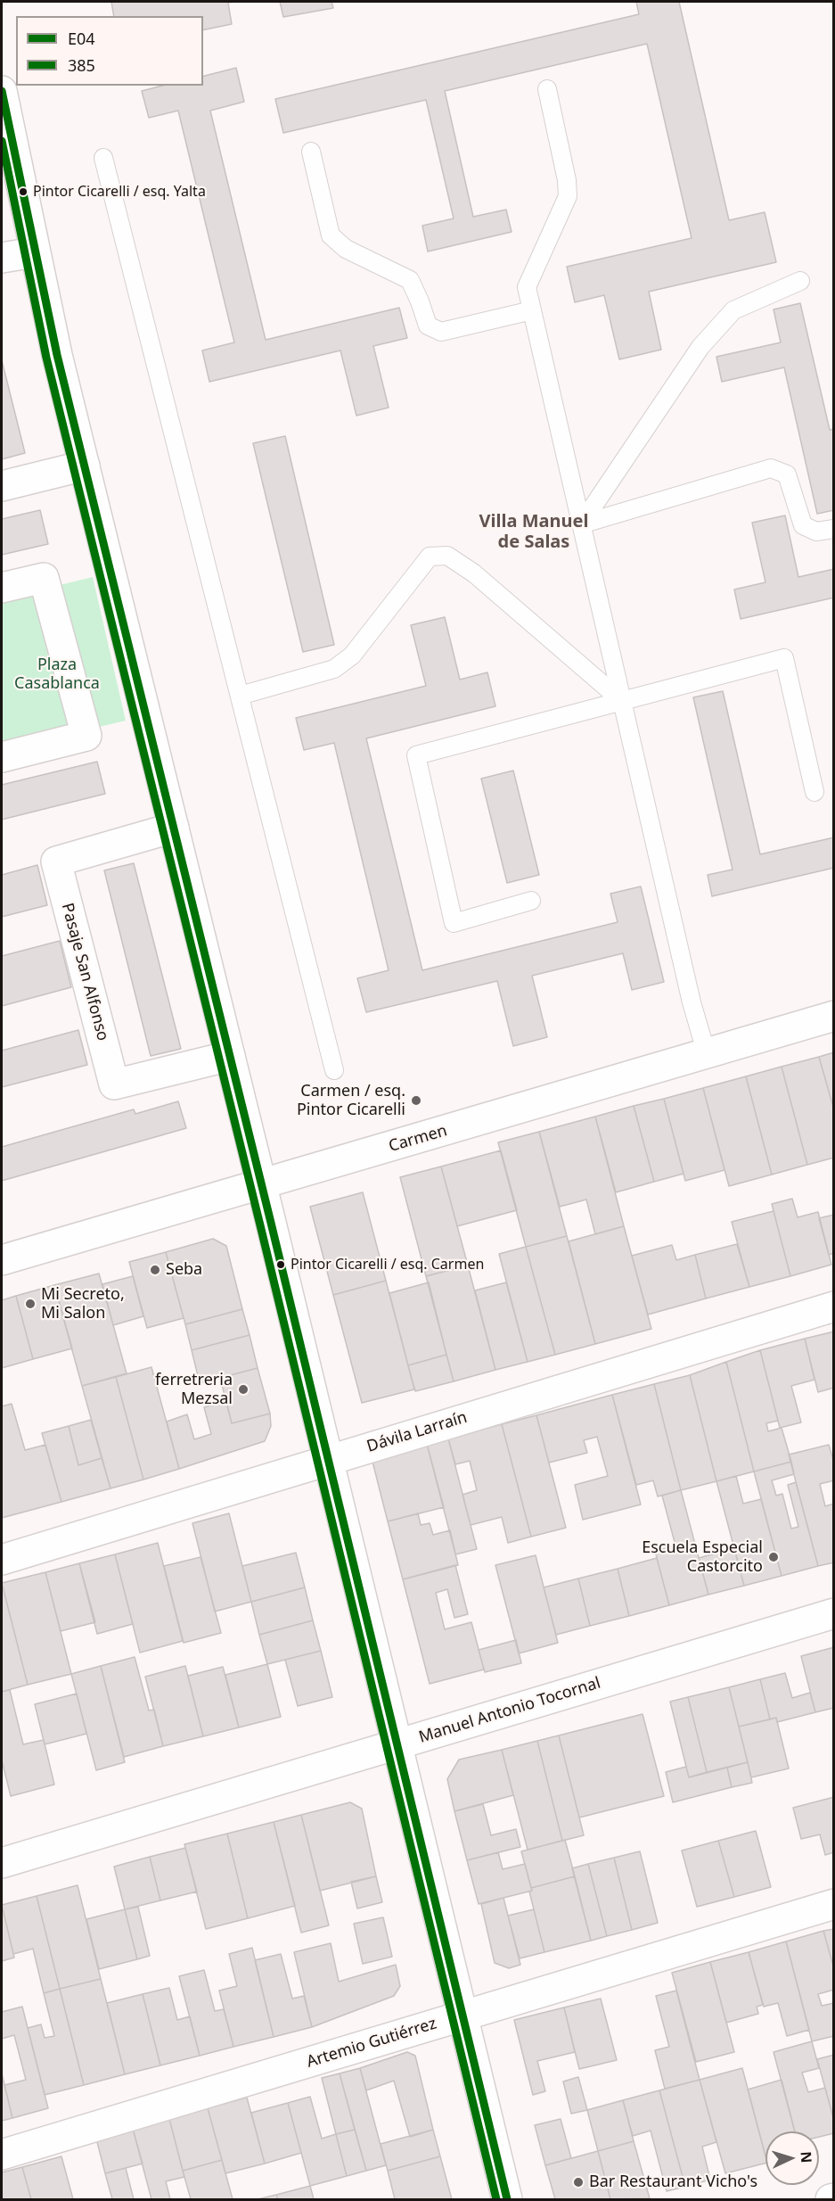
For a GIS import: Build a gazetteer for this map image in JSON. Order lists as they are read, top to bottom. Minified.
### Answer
{"streets":{"street":["Pasaje San Alfonso","Carmen","Dávila Larraín","Manuel Antonio Tocornal","Artemio Gutiérrez"]},"districts":["Villa Manuel de Salas"],"parks":["Plaza Casablanca"],"places":["Pintor Cicarelli / esq. Yalta","Carmen / esq. Pintor Cicarelli","Pintor Cicarelli / esq. Carmen","Seba","Mi Secreto, Mi Salon","ferretreria Mezsal","Escuela Especial Castorcito","Bar Restaurant Vicho's"],"lines":["transit line E04","transit line 385"],"legend":["E04","385"],"north":"right"}
